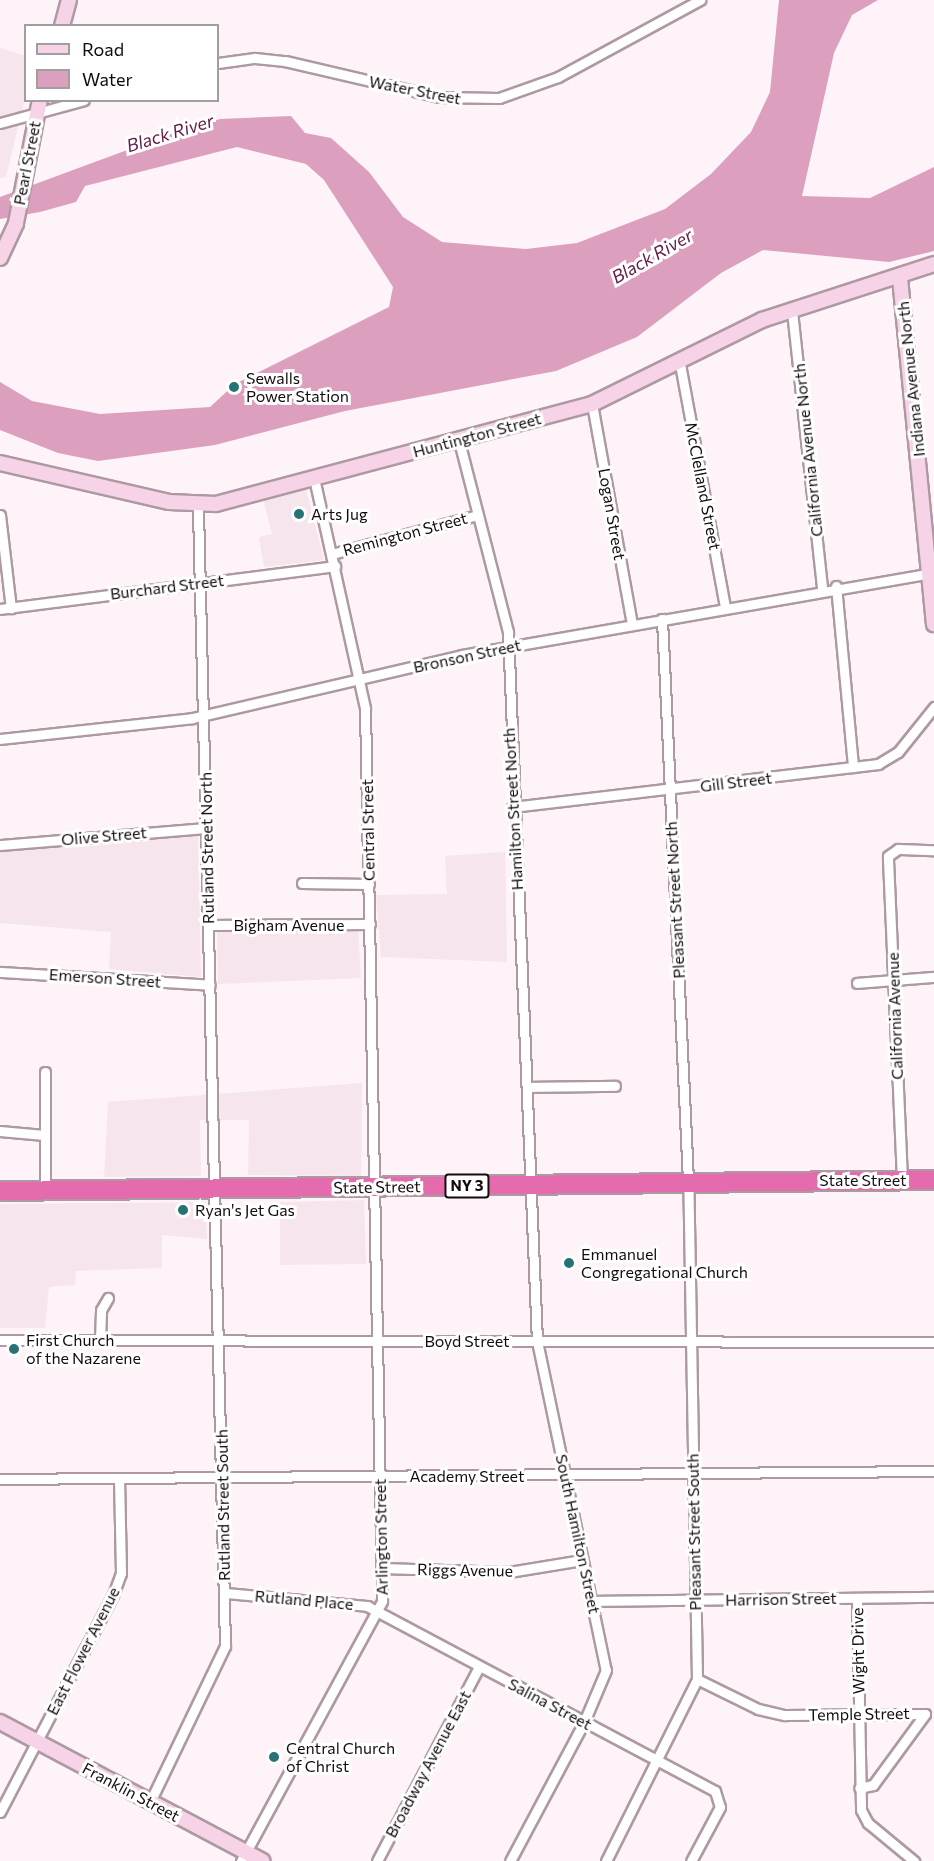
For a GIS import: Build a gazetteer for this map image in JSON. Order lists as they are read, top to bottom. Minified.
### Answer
{"streets":{"highway":["State Street","NY 3"],"street":["Water Street","Pearl Street","Indiana Avenue North","Huntington Street","California Avenue North","McClelland Street","Logan Street","Remington Street","Burchard Street","Bronson Street","Gill Street","Hamilton Street North","Central Street","Olive Street","Rutland Street North","Pleasant Street North","Bigham Avenue","Emerson Street","California Avenue","Boyd Street","Academy Street","Rutland Street South","Pleasant Street South","South Hamilton Street","Arlington Street","Riggs Avenue","Harrison Street","Rutland Place","East Flower Avenue","Wight Drive","Salina Street","Temple Street","Broadway Avenue East","Franklin Street"]},"crossings":[["Indiana Avenue North","Huntington Street"],["Indiana Avenue North","Bronson Street"],["Huntington Street","California Avenue North"],["Huntington Street","McClelland Street"],["Huntington Street","Logan Street"],["Huntington Street","Hamilton Street North"],["Huntington Street","Central Street"],["Huntington Street","Rutland Street North"],["California Avenue North","Bronson Street"],["McClelland Street","Bronson Street"],["Logan Street","Bronson Street"],["Remington Street","Hamilton Street North"],["Remington Street","Central Street"],["Burchard Street","Central Street"],["Burchard Street","Rutland Street North"],["Bronson Street","Hamilton Street North"],["Bronson Street","Central Street"],["Bronson Street","Rutland Street North"],["Bronson Street","Pleasant Street North"],["Gill Street","Hamilton Street North"],["Gill Street","Pleasant Street North"],["Hamilton Street North","State Street"],["Hamilton Street North","South Hamilton Street"],["Central Street","Bigham Avenue"],["Central Street","State Street"],["Central Street","Arlington Street"],["Olive Street","Rutland Street North"],["Rutland Street North","Bigham Avenue"],["Rutland Street North","Emerson Street"],["Rutland Street North","State Street"],["Rutland Street North","Rutland Street South"],["Pleasant Street North","State Street"],["Pleasant Street North","Pleasant Street South"],["California Avenue","State Street"],["State Street","Rutland Street South"],["State Street","Pleasant Street South"],["State Street","South Hamilton Street"],["State Street","Arlington Street"],["Boyd Street","Rutland Street South"],["Boyd Street","Pleasant Street South"],["Boyd Street","South Hamilton Street"],["Boyd Street","Arlington Street"],["Academy Street","Rutland Street South"],["Academy Street","Pleasant Street South"],["Academy Street","South Hamilton Street"],["Academy Street","Arlington Street"],["Academy Street","East Flower Avenue"],["Rutland Street South","Rutland Place"],["Rutland Street South","Franklin Street"],["Pleasant Street South","Harrison Street"],["Pleasant Street South","Salina Street"],["Pleasant Street South","Temple Street"],["South Hamilton Street","Riggs Avenue"],["South Hamilton Street","Harrison Street"],["South Hamilton Street","Salina Street"],["Arlington Street","Riggs Avenue"],["Arlington Street","Rutland Place"],["Arlington Street","Salina Street"],["Arlington Street","Franklin Street"],["Harrison Street","Wight Drive"],["Rutland Place","Salina Street"],["East Flower Avenue","Franklin Street"],["Wight Drive","Temple Street"],["Salina Street","Broadway Avenue East"]],"water":["Black River"],"places":["Sewalls Power Station","Arts Jug","Ryan's Jet Gas","Emmanuel Congregational Church","First Church of the Nazarene","Central Church of Christ"],"legend":["Road","Water"]}
